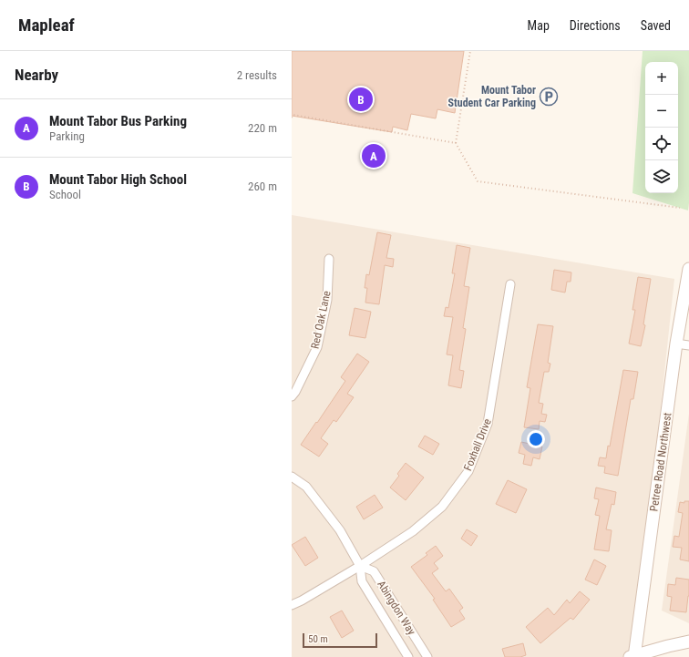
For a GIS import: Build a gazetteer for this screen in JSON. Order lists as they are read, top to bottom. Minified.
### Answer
{"streets":{"street":["Red Oak Lane","Foxhall Drive","Petree Road Northwest","Abingdon Way"]},"crossings":[["Foxhall Drive","Abingdon Way"]],"places":{"parking":["Mount Tabor Student Car Parking"]},"scale_bar":"50 m","page":{"header":"Mapleaf","nav":["Map","Directions","Saved"],"heading":["Nearby","2 results"],"map_buttons":["+","−"],"pins":["B","A"],"list":[{"mark":"A","name":"Mount Tabor Bus Parking","note":"Parking","value":"220 m"},{"mark":"B","name":"Mount Tabor High School","note":"School","value":"260 m"}],"scale":"50 m"}}
